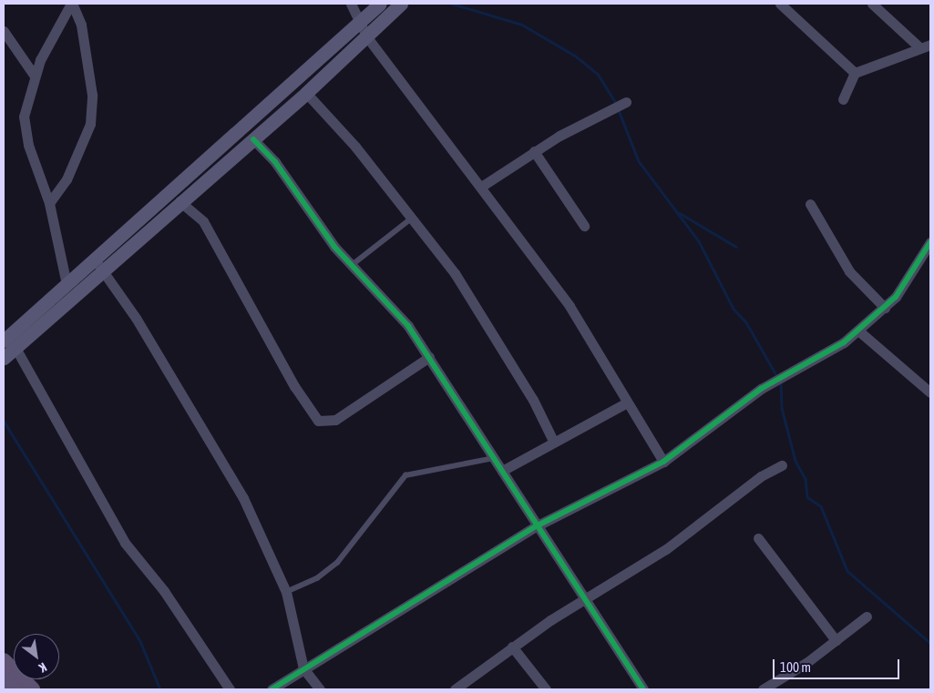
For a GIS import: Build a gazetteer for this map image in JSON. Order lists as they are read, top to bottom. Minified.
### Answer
{"scale_bar":"100 m","north":"bottom right"}
